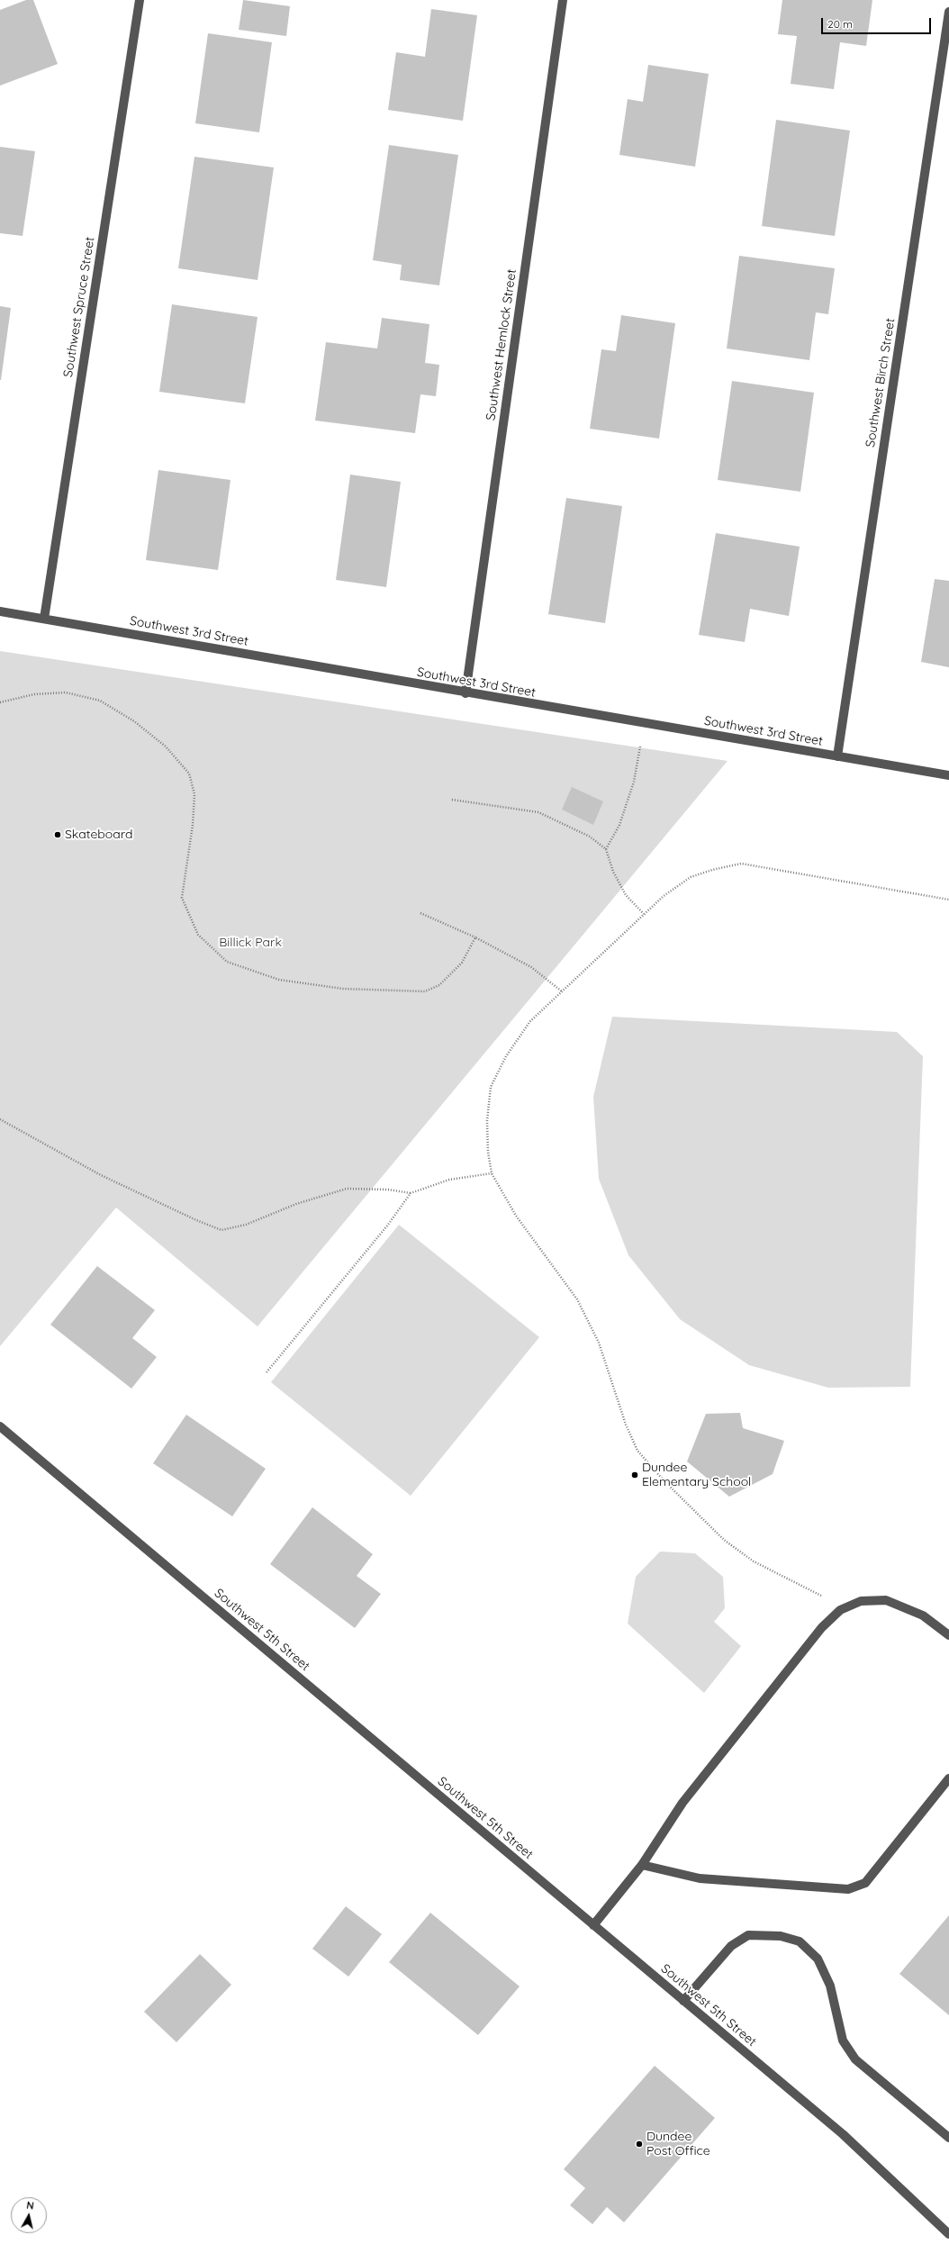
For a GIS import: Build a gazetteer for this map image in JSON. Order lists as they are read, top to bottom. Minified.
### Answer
{"streets":{"street":["Southwest Spruce Street","Southwest Hemlock Street","Southwest Birch Street","Southwest 3rd Street","Southwest 5th Street"]},"crossings":[["Southwest Spruce Street","Southwest 3rd Street"],["Southwest Hemlock Street","Southwest 3rd Street"],["Southwest Birch Street","Southwest 3rd Street"]],"parks":["Billick Park"],"places":["Skateboard","Dundee Elementary School","Dundee Post Office"],"scale_bar":"20 m","north":"top"}
